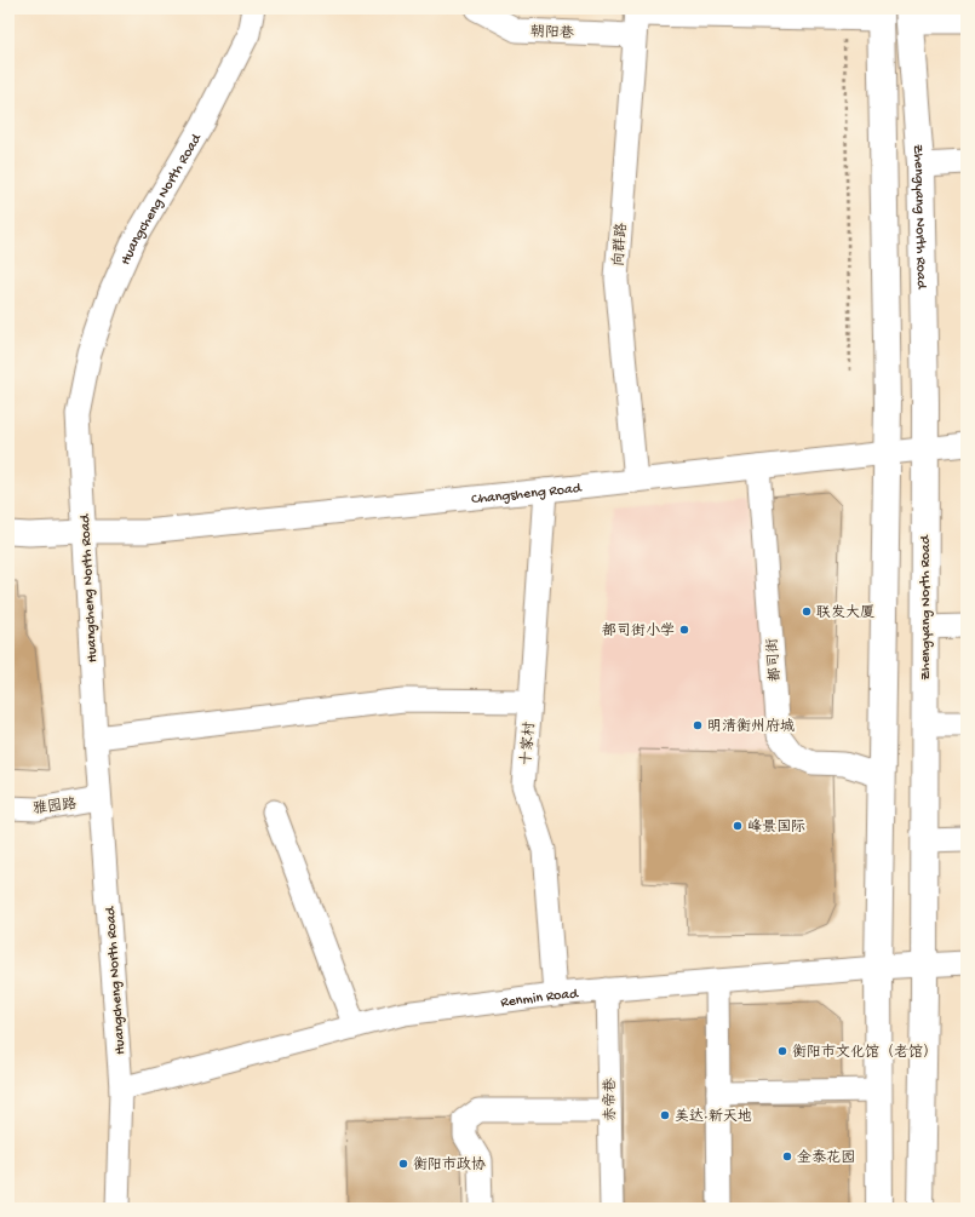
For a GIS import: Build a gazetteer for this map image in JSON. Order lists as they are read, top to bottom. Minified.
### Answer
{"streets":{"main road":["Zhengyang North Road"],"street":["朝阳巷","Huangcheng North Road","向群路","Changsheng Road","都司街","十家村","雅园路","Renmin Road","赤帝巷"]},"crossings":[["朝阳巷","向群路"],["Huangcheng North Road","Changsheng Road"],["Huangcheng North Road","雅园路"],["Huangcheng North Road","Renmin Road"],["Zhengyang North Road","Changsheng Road"],["Zhengyang North Road","Renmin Road"],["向群路","Changsheng Road"],["Changsheng Road","都司街"],["Changsheng Road","十家村"],["十家村","Renmin Road"],["Renmin Road","赤帝巷"]],"places":["联发大厦","都司街小学","明清衡州府城","峰景国际","衡阳市文化馆（老馆）","美达·新天地","金泰花园","衡阳市政协"]}
